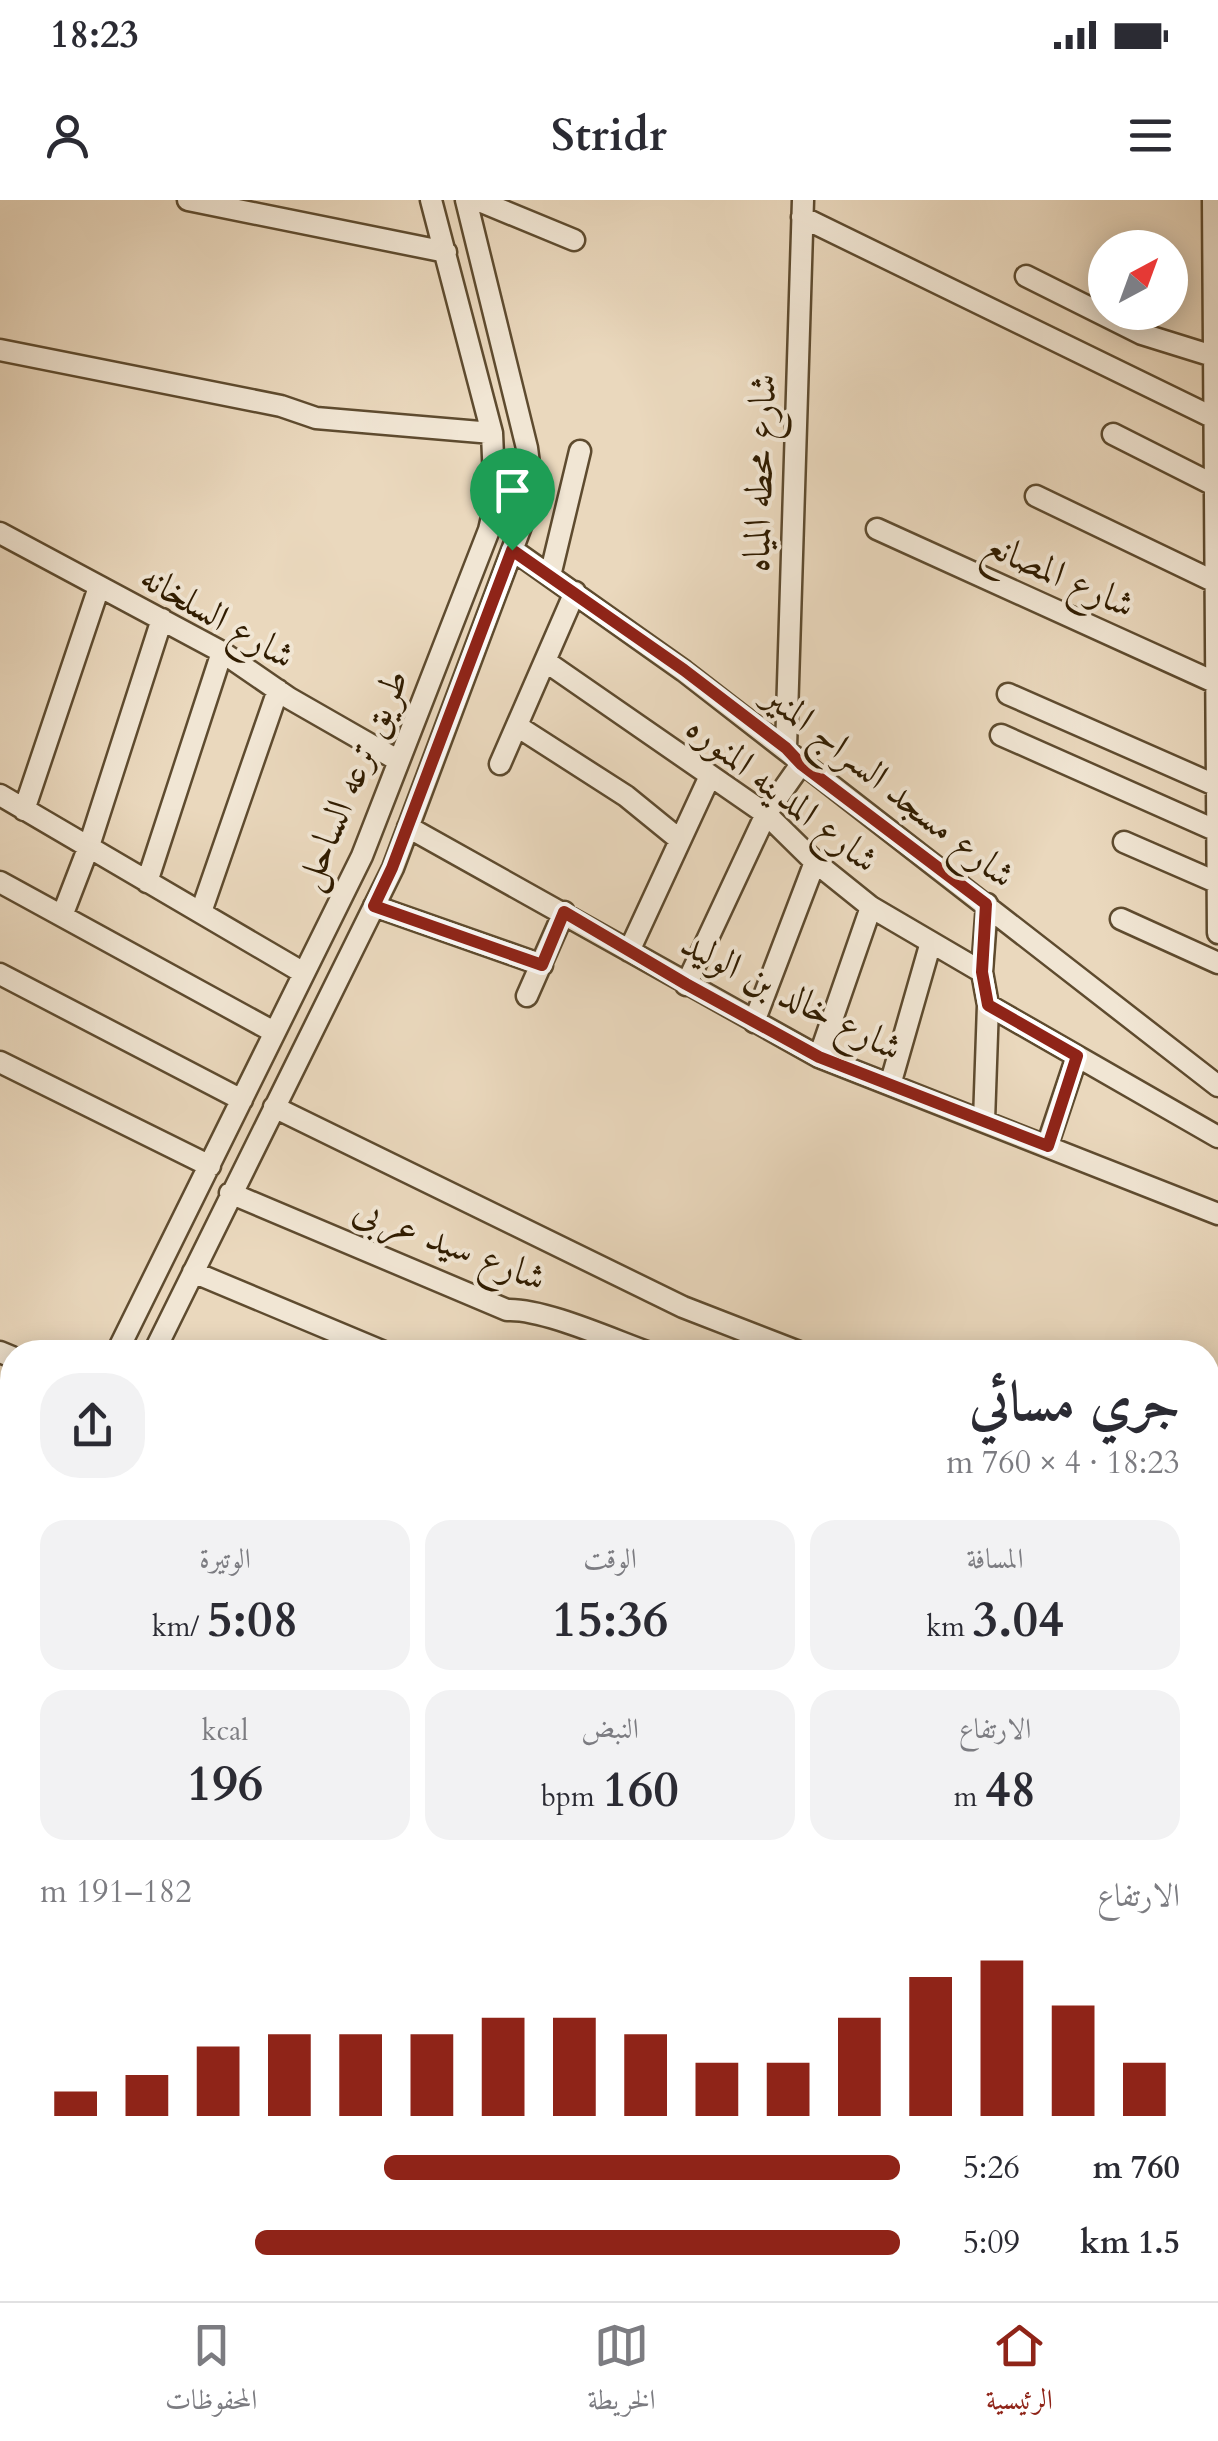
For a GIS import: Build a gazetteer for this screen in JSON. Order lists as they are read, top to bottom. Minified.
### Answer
{"streets":{"street":["شارع محطه المياه","شارع المصانع","شارع السلخانه","طريق ترعه الساحل","شارع مسجد السراج المنير","شارع المدينه المنوره","شارع خالد بن الوليد","شارع سيد عربى"]},"crossings":[["شارع محطه المياه","شارع مسجد السراج المنير"],["شارع السلخانه","طريق ترعه الساحل"],["طريق ترعه الساحل","شارع مسجد السراج المنير"],["طريق ترعه الساحل","شارع خالد بن الوليد"],["طريق ترعه الساحل","شارع سيد عربى"]],"north":"top right","page":{"status":"18:23","header":"Stridr","heading":["جري مسائي","18:23 · 4 × 760 m"],"stats":[["المسافة","3.04 km"],["الوقت","15:36"],["الوتيرة","5:08 /km"],["الارتفاع","48 m"],["النبض","160 bpm"],["kcal","196"]],"chart":["الارتفاع","182–191 m"],"list":[{"name":"760 m","note":"5:26"},{"name":"1.5 km","note":"5:09"}],"tabs":["الرئيسية","الخريطة","المحفوظات"]}}
